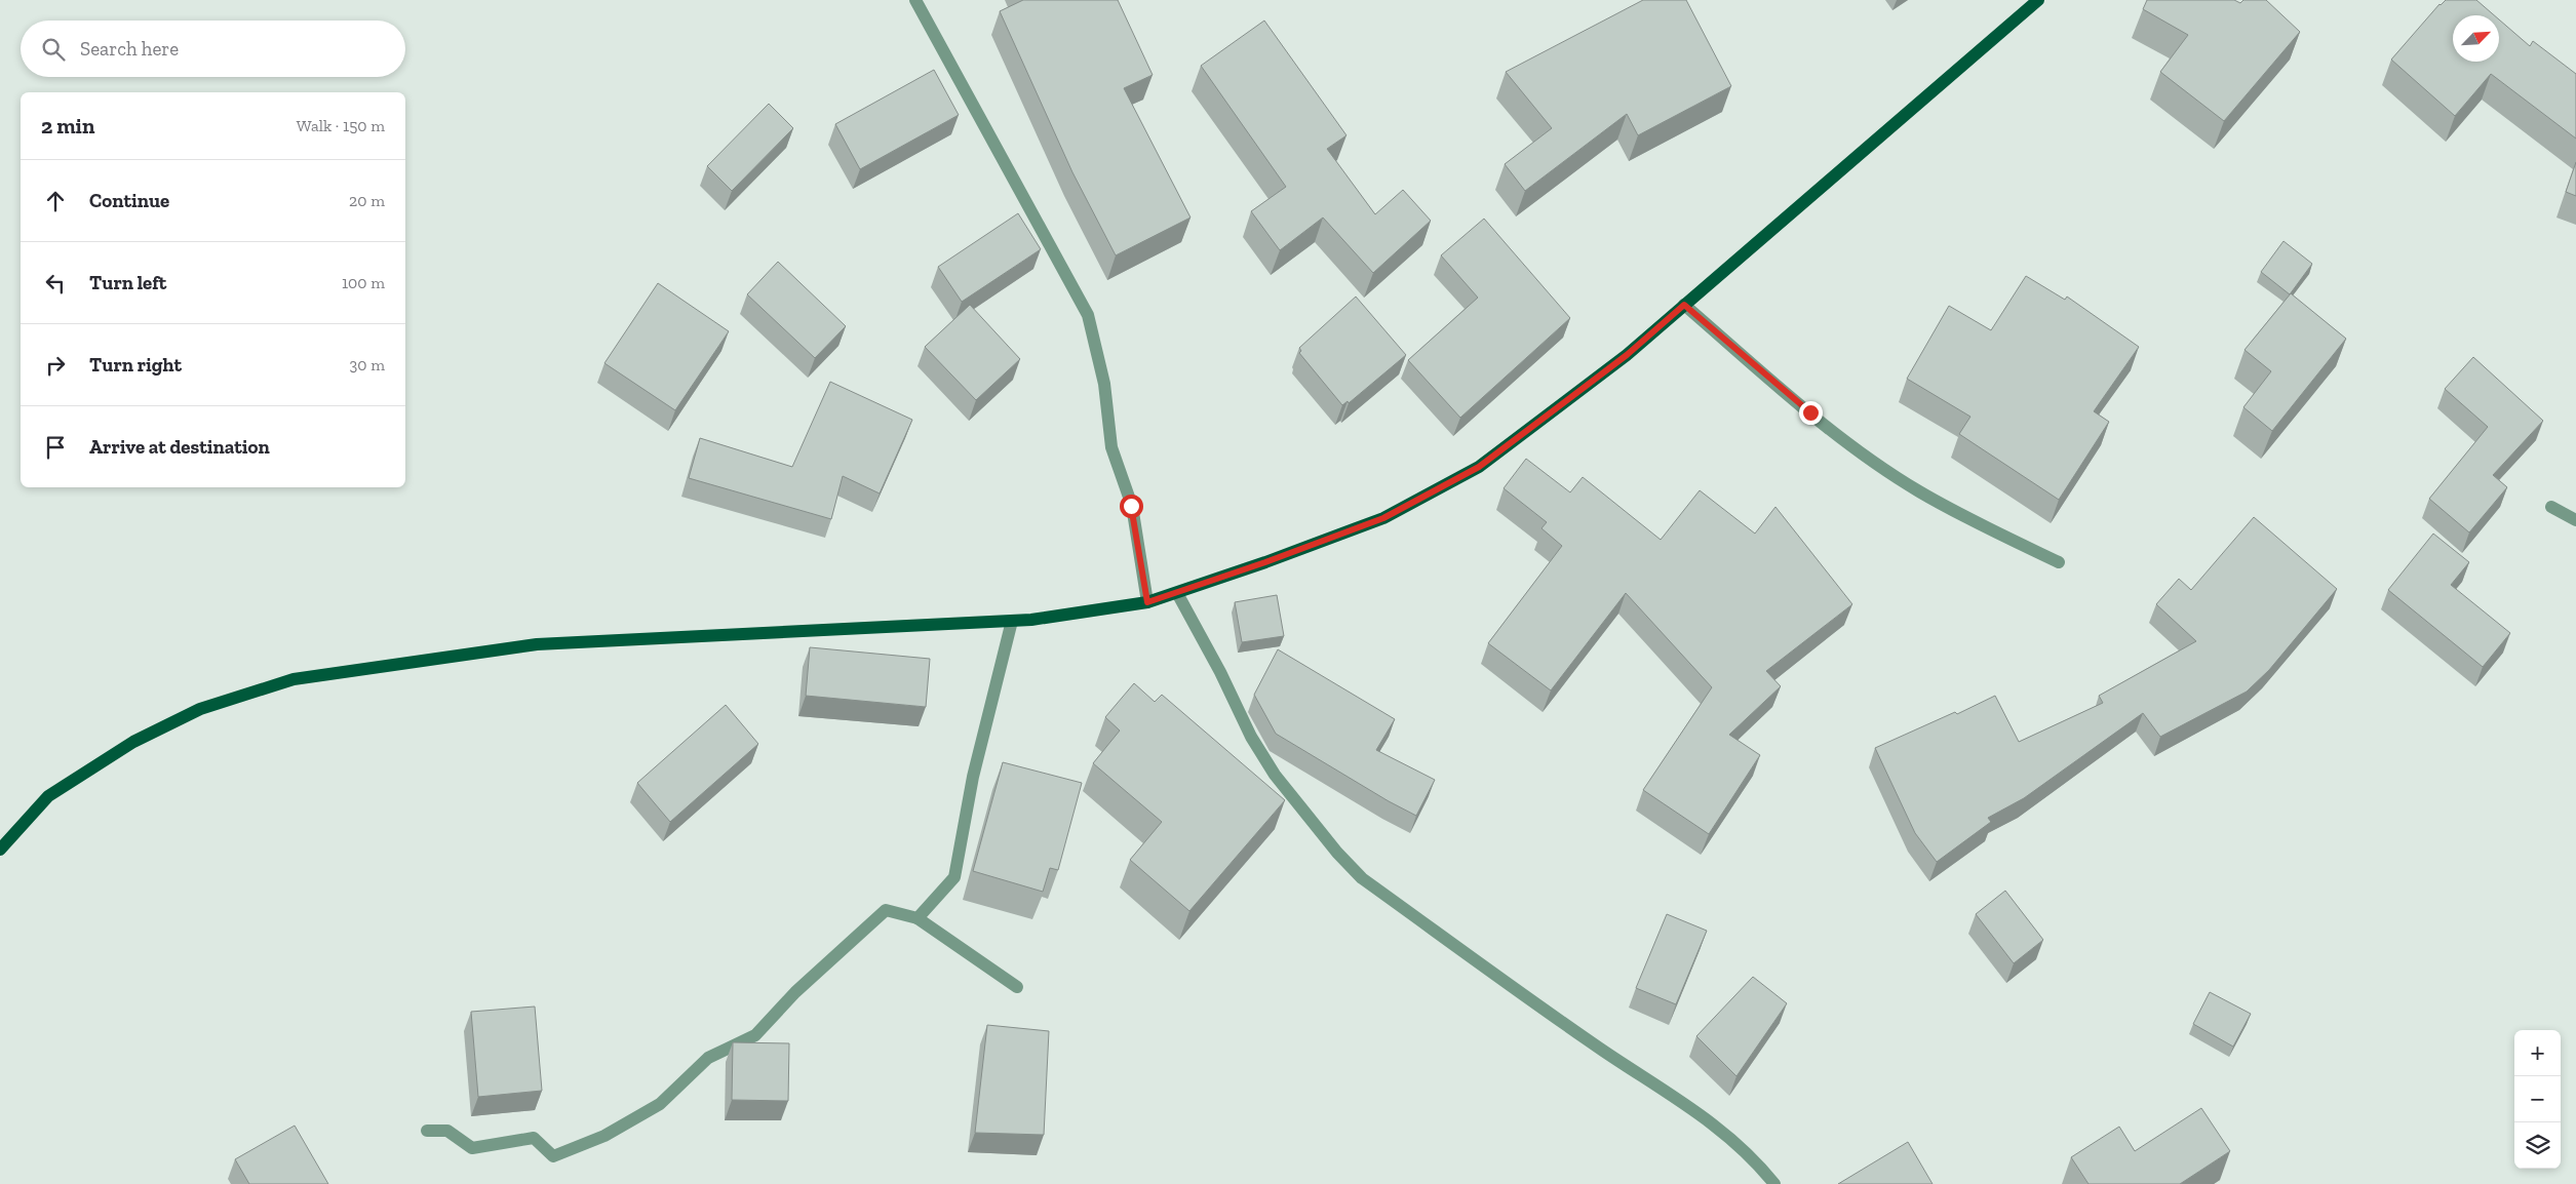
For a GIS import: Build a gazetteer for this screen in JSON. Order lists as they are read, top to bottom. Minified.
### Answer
{"north":"top right","page":{"search":"Search here","heading":["2 min","Walk · 150 m"],"list":[["Continue","20 m"],["Turn left","100 m"],["Turn right","30 m"],"Arrive at destination"],"map_buttons":["+","−"]}}
